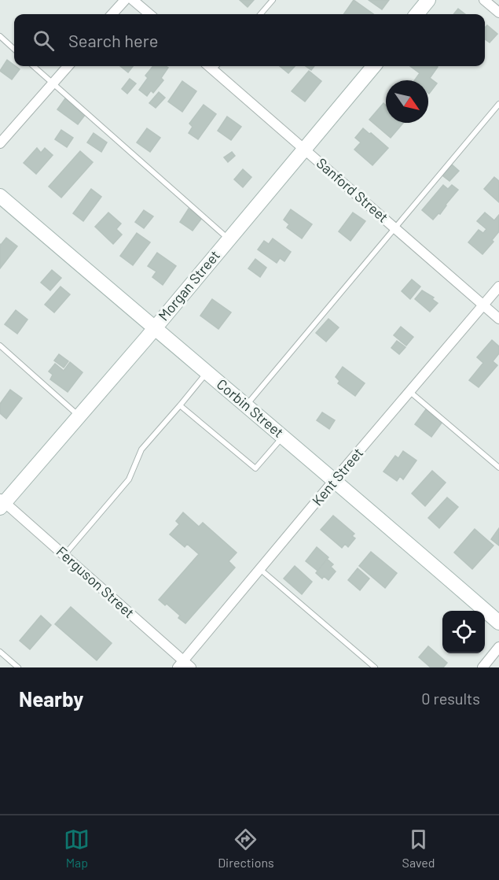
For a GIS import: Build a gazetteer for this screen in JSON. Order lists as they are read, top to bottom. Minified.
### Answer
{"streets":{"street":["Sanford Street","Morgan Street","Corbin Street","Kent Street","Ferguson Street"]},"crossings":[["Sanford Street","Morgan Street"],["Sanford Street","Kent Street"],["Morgan Street","Corbin Street"],["Morgan Street","Ferguson Street"],["Corbin Street","Kent Street"],["Kent Street","Ferguson Street"]],"north":"bottom right","page":{"search":"Search here","heading":["Nearby","0 results"],"nav":["Map","Directions","Saved"]}}
